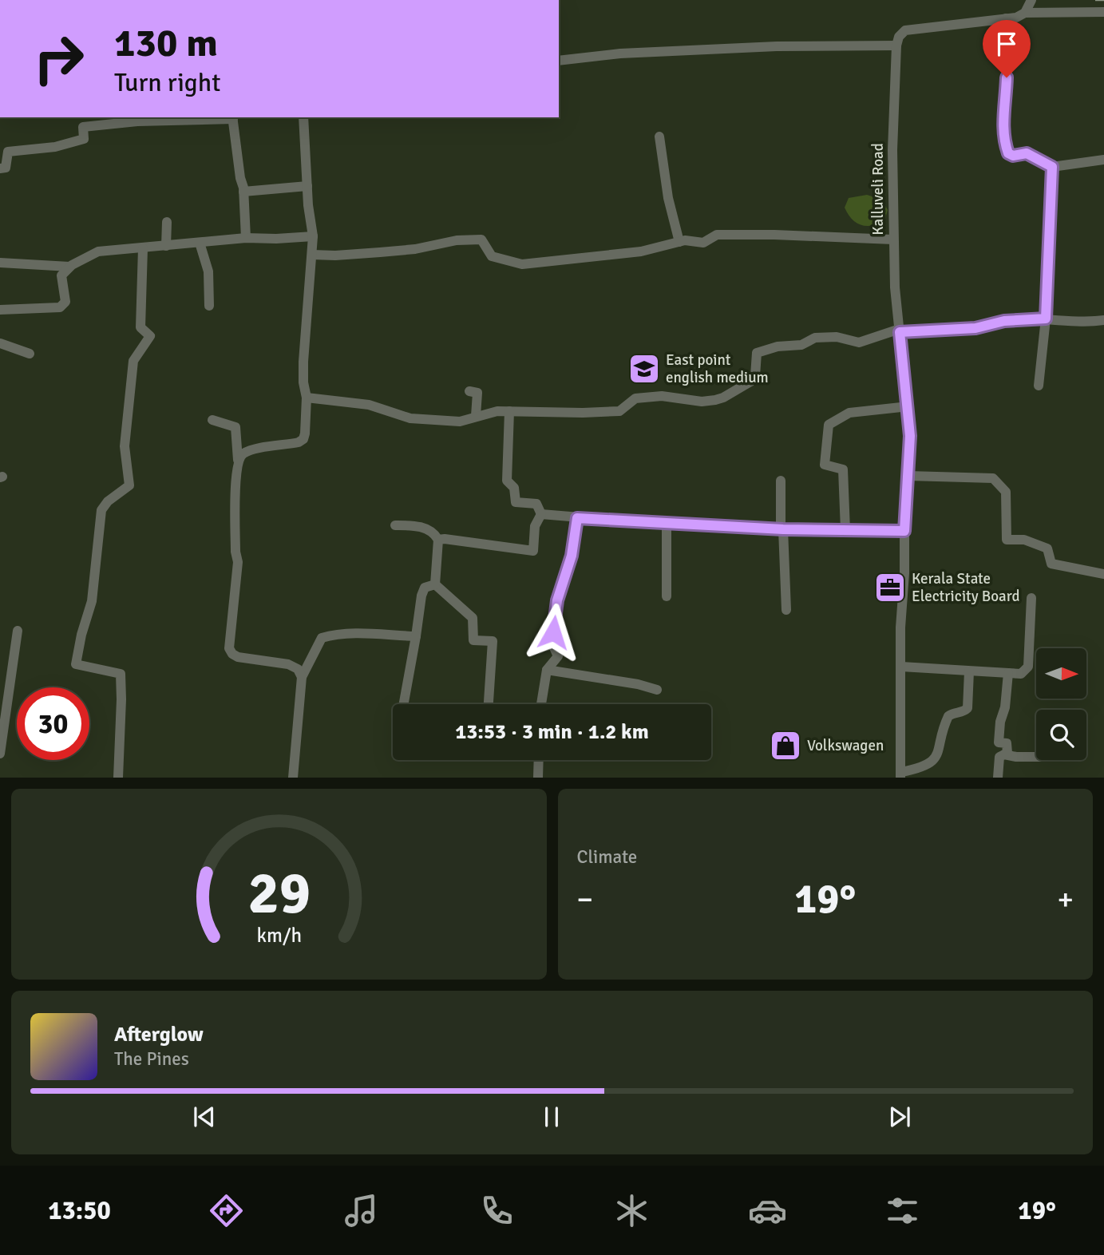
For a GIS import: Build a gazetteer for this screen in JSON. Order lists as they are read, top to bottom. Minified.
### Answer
{"streets":{"street":["Kalluveli Road"]},"places":{"school or university":["East point english medium"],"office":["Kerala State Electricity Board"],"shop":["Volkswagen"]},"north":"right","page":{"turn":["130 m","Turn right"],"limit":"30","trip":"13:53 · 3 min · 1.2 km","tile":"Climate","heat":["−","19°","+"],"song":["Afterglow","The Pines"],"tabs":["13:50","19°"],"gauge":["29","km/h"]}}
